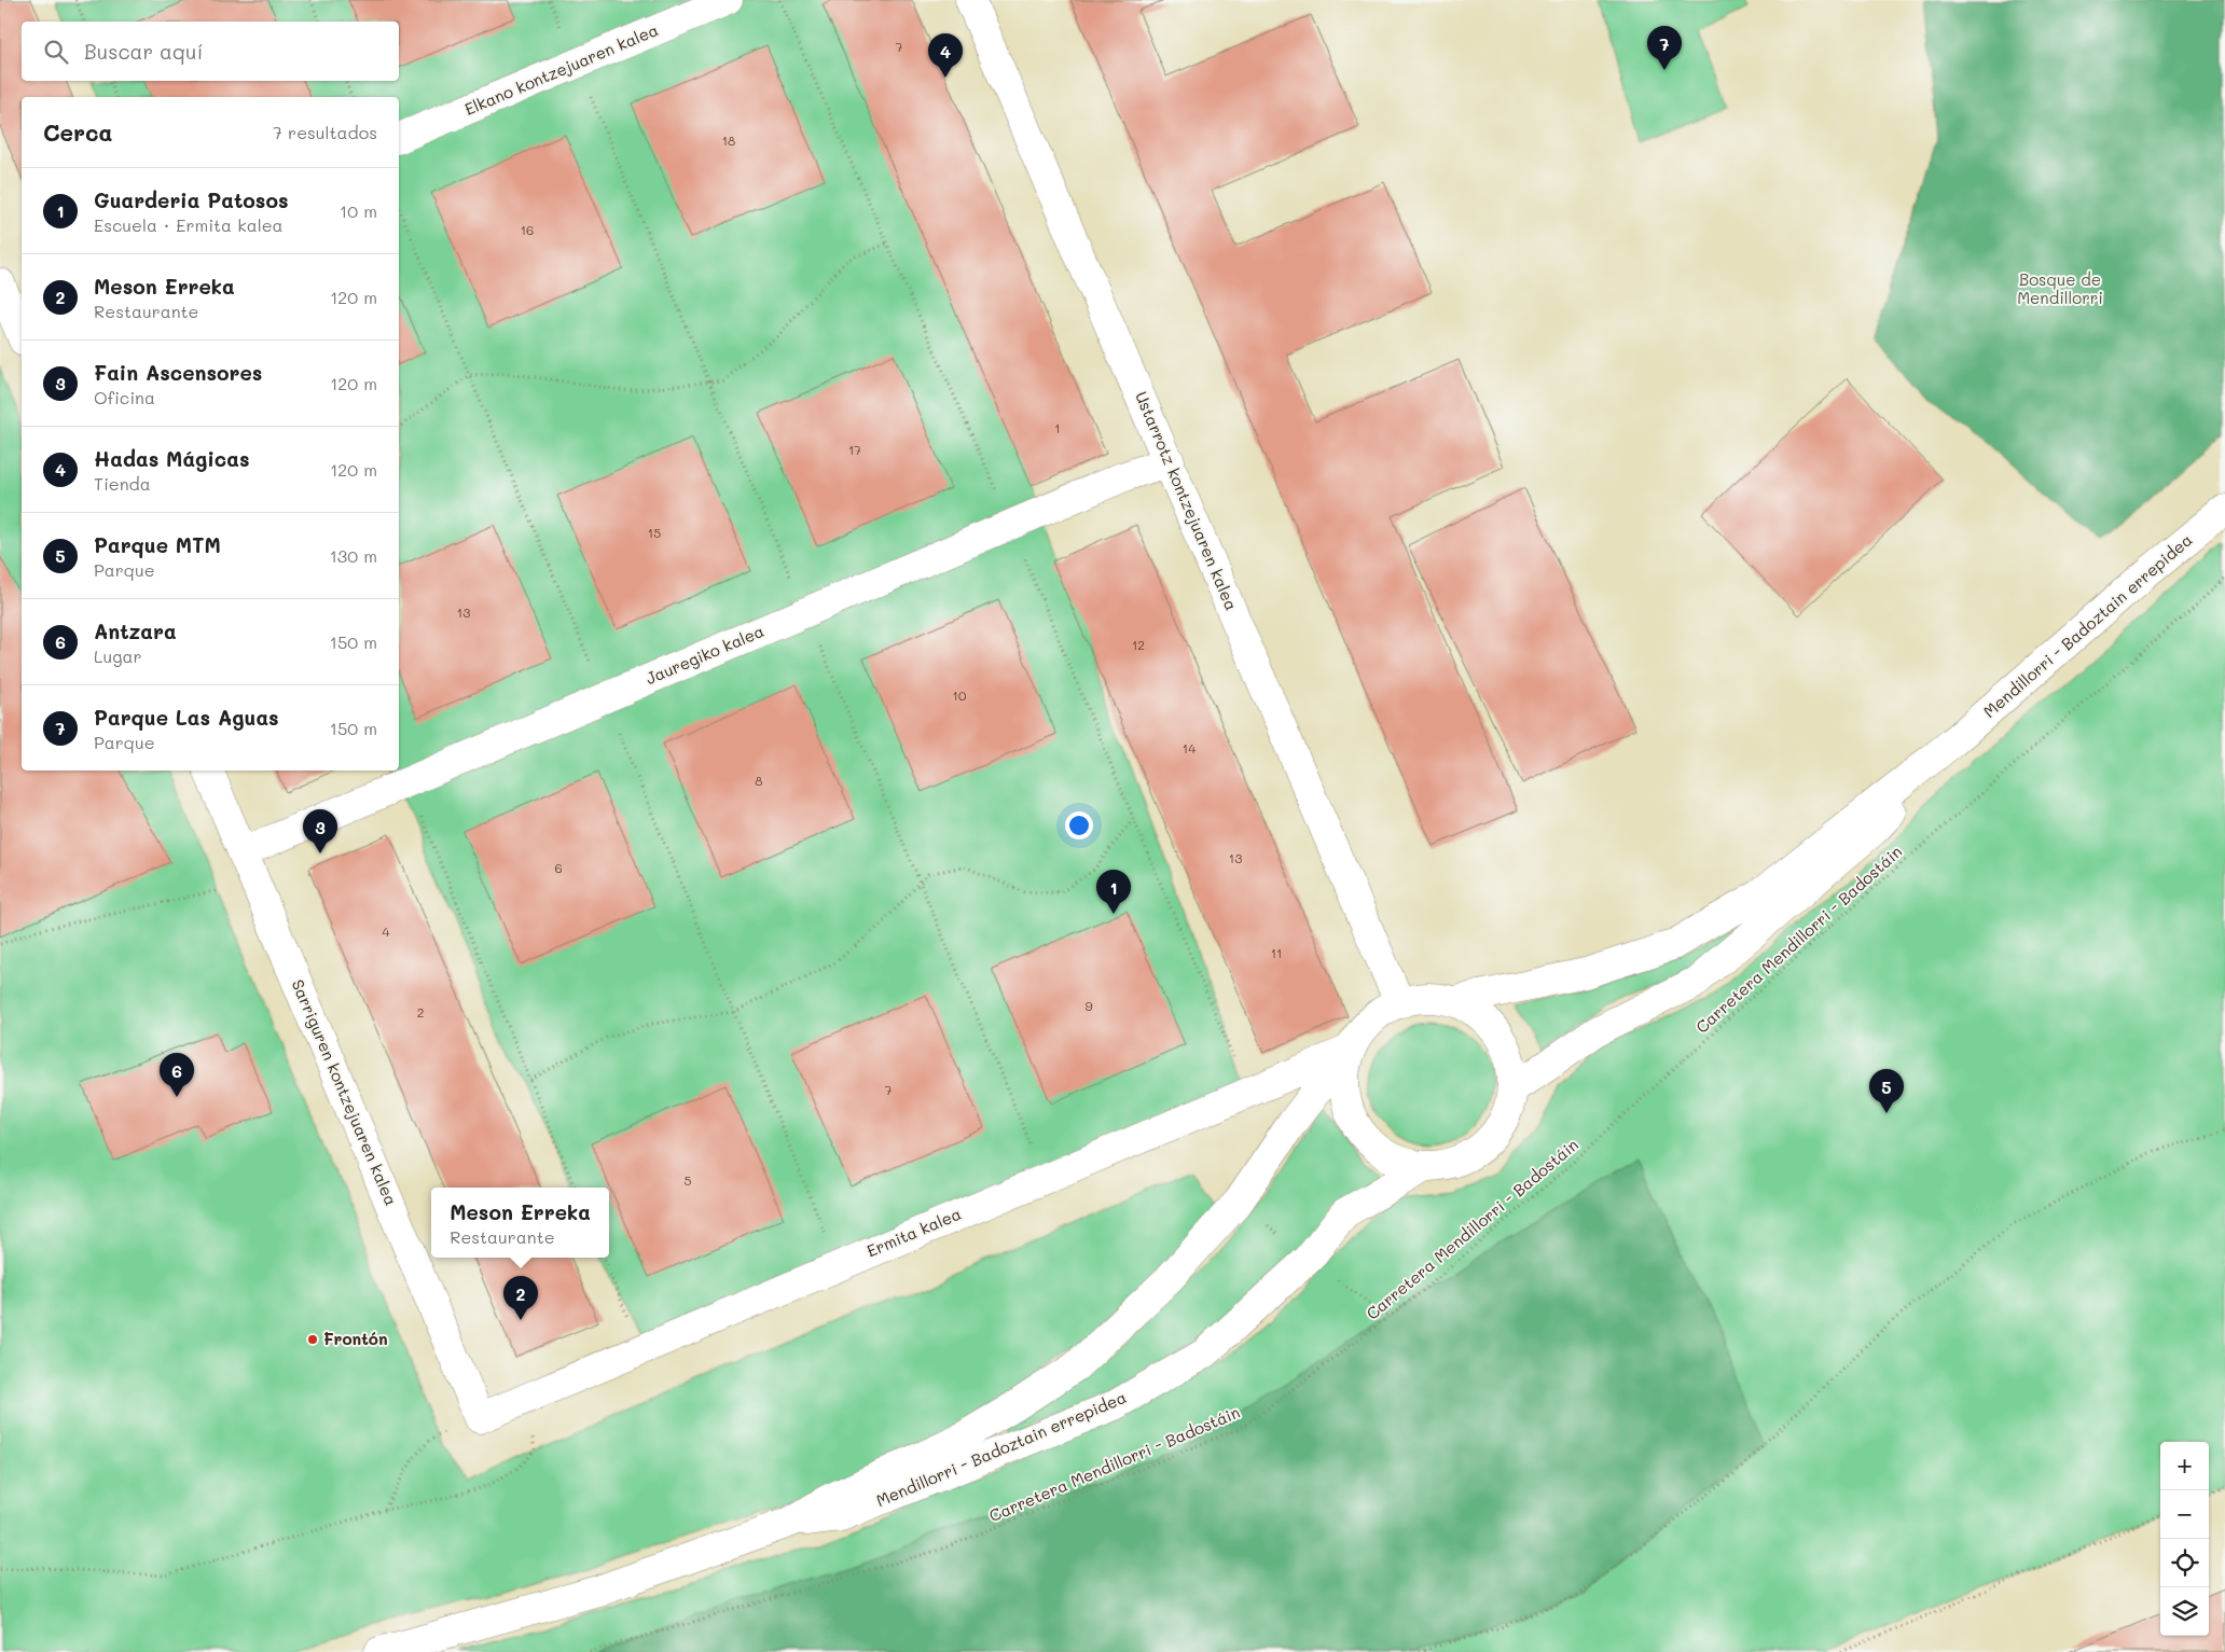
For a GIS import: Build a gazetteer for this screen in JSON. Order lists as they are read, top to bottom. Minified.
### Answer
{"streets":{"street":["Elkano kontzejuaren kalea","Ustarrotz kontzejuaren kalea","Mendillorri - Badoztain errepidea","Jauregiko kalea","Sarriguren kontzejuaren kalea","Ermita kalea"],"path":["Carretera Mendillorri - Badostáin"]},"crossings":[["Ustarrotz kontzejuaren kalea","Mendillorri - Badoztain errepidea"],["Ustarrotz kontzejuaren kalea","Jauregiko kalea"],["Ustarrotz kontzejuaren kalea","Ermita kalea"],["Mendillorri - Badoztain errepidea","Ermita kalea"],["Jauregiko kalea","Sarriguren kontzejuaren kalea"],["Sarriguren kontzejuaren kalea","Ermita kalea"]],"parks":["Bosque de Mendillorri"],"places":["Frontón"],"house_numbers":["7","18","16","1","17","15","13","12","10","14","8","13","6","4","11","9","2","7","5"],"page":{"search":"Buscar aquí","pins":["7","4","3","1","6","5","2"],"heading":["Cerca","7 resultados"],"list":[{"mark":"1","name":"Guarderia Patosos","note":"Escuela · Ermita kalea","value":"10 m"},{"mark":"2","name":"Meson Erreka","note":"Restaurante","value":"120 m"},{"mark":"3","name":"Fain Ascensores","note":"Oficina","value":"120 m"},{"mark":"4","name":"Hadas Mágicas","note":"Tienda","value":"120 m"},{"mark":"5","name":"Parque MTM","note":"Parque","value":"130 m"},{"mark":"6","name":"Antzara","note":"Lugar","value":"150 m"},{"mark":"7","name":"Parque Las Aguas","note":"Parque","value":"150 m"}],"popup":["Meson Erreka","Restaurante"],"map_buttons":["+","−"]}}
